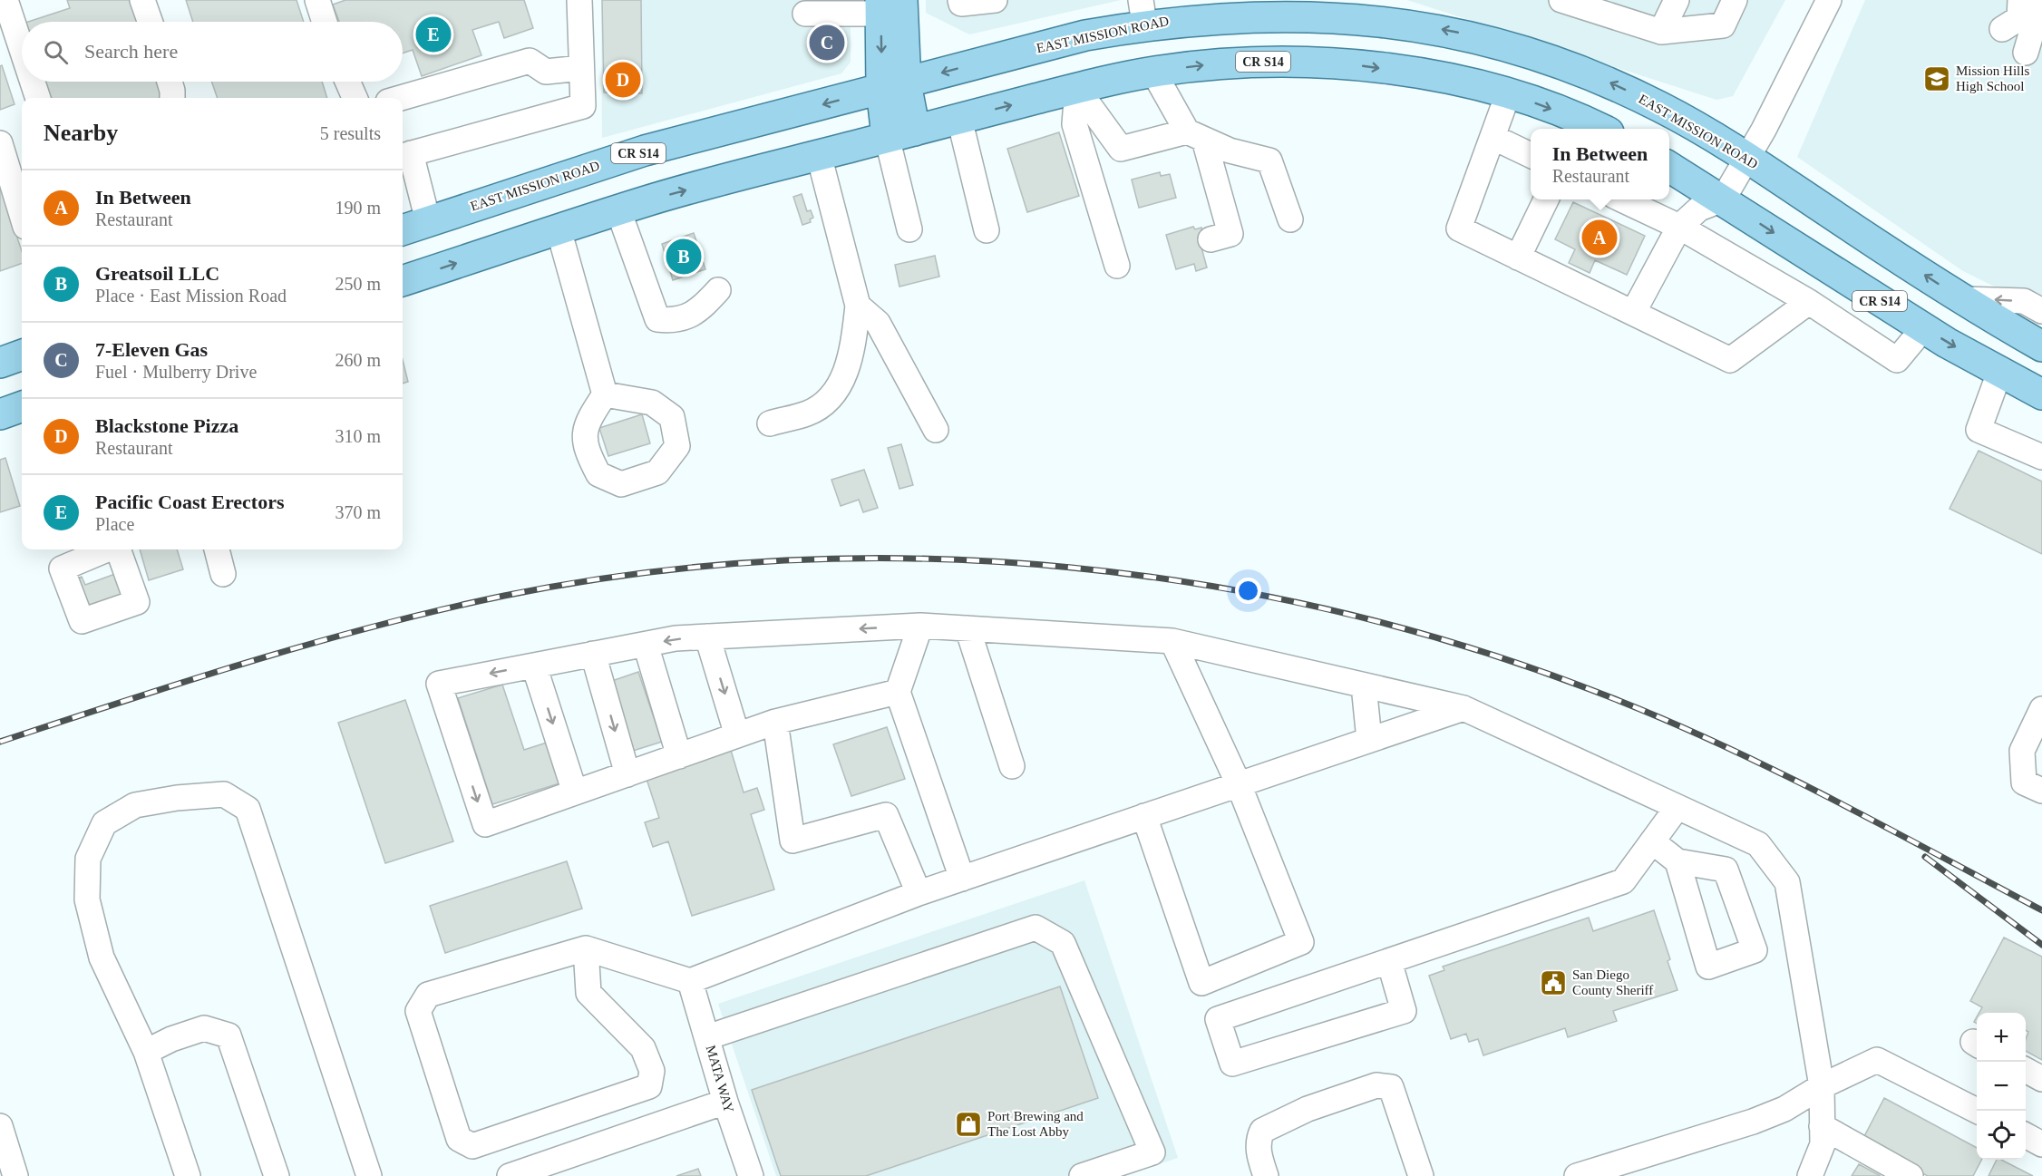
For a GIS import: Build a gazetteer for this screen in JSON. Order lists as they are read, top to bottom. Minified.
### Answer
{"streets":{"main road":["EAST MISSION ROAD","CR S14"],"street":["MATA WAY"]},"places":{"school or university":["Mission Hills High School"],"public building":["San Diego County Sheriff"],"shop":["Port Brewing and The Lost Abby"]},"page":{"pins":["E","C","D","A","B"],"search":"Search here","heading":["Nearby","5 results"],"popup":["In Between","Restaurant"],"list":[{"mark":"A","name":"In Between","note":"Restaurant","value":"190 m"},{"mark":"B","name":"Greatsoil LLC","note":"Place · East Mission Road","value":"250 m"},{"mark":"C","name":"7-Eleven Gas","note":"Fuel · Mulberry Drive","value":"260 m"},{"mark":"D","name":"Blackstone Pizza","note":"Restaurant","value":"310 m"},{"mark":"E","name":"Pacific Coast Erectors","note":"Place","value":"370 m"}],"map_buttons":["+","−"]}}
